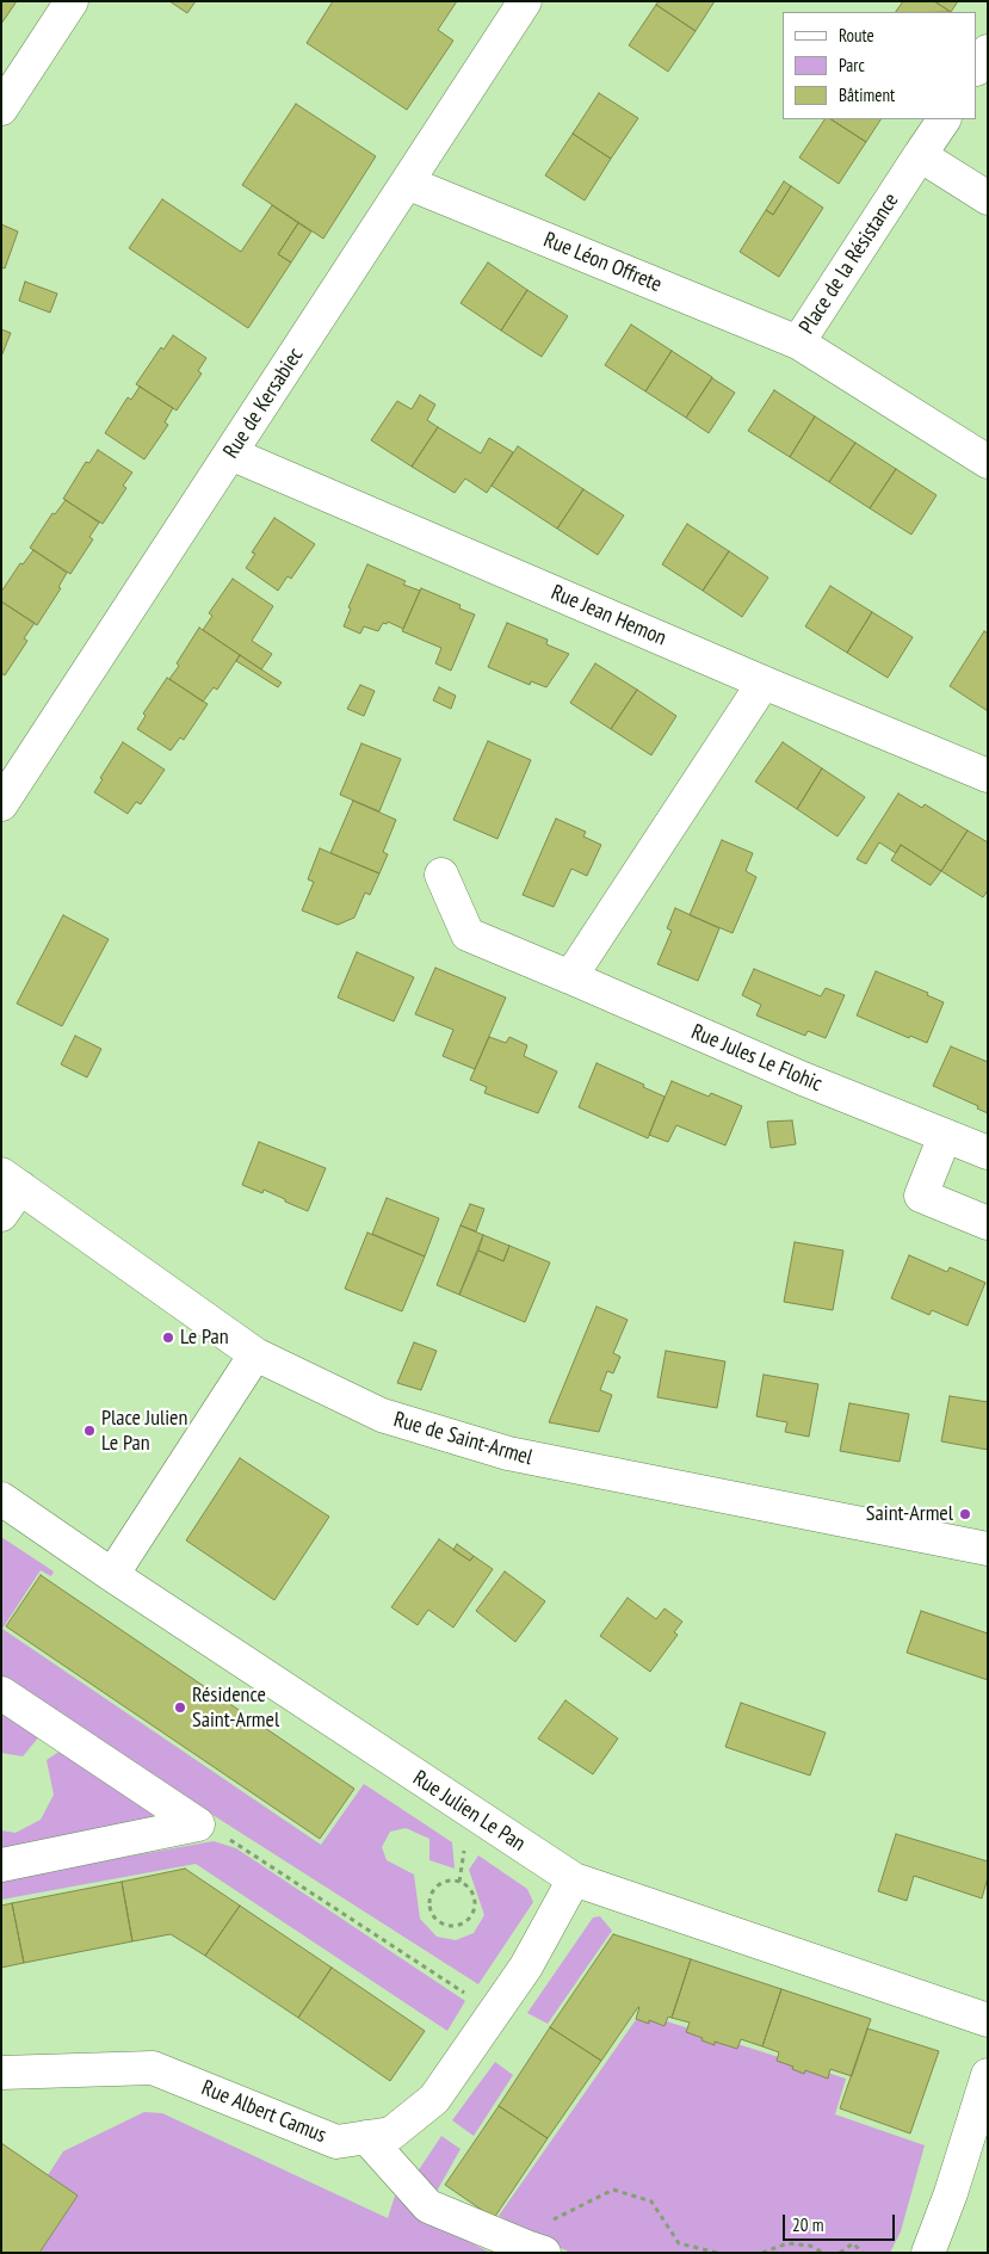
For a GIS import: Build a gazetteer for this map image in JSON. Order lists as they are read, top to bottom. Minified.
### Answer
{"streets":{"street":["Rue Léon Offrete","Place de la Résistance","Rue de Kersabiec","Rue Jean Hemon","Rue Jules Le Flohic","Rue de Saint-Armel","Rue Julien Le Pan","Rue Albert Camus"]},"crossings":[["Rue Léon Offrete","Place de la Résistance"],["Rue Léon Offrete","Rue de Kersabiec"],["Rue de Kersabiec","Rue Jean Hemon"],["Rue Julien Le Pan","Rue Albert Camus"]],"places":["Le Pan","Place Julien Le Pan","Saint-Armel","Résidence Saint-Armel"],"legend":["Route","Parc","Bâtiment"],"scale_bar":"20 m"}
